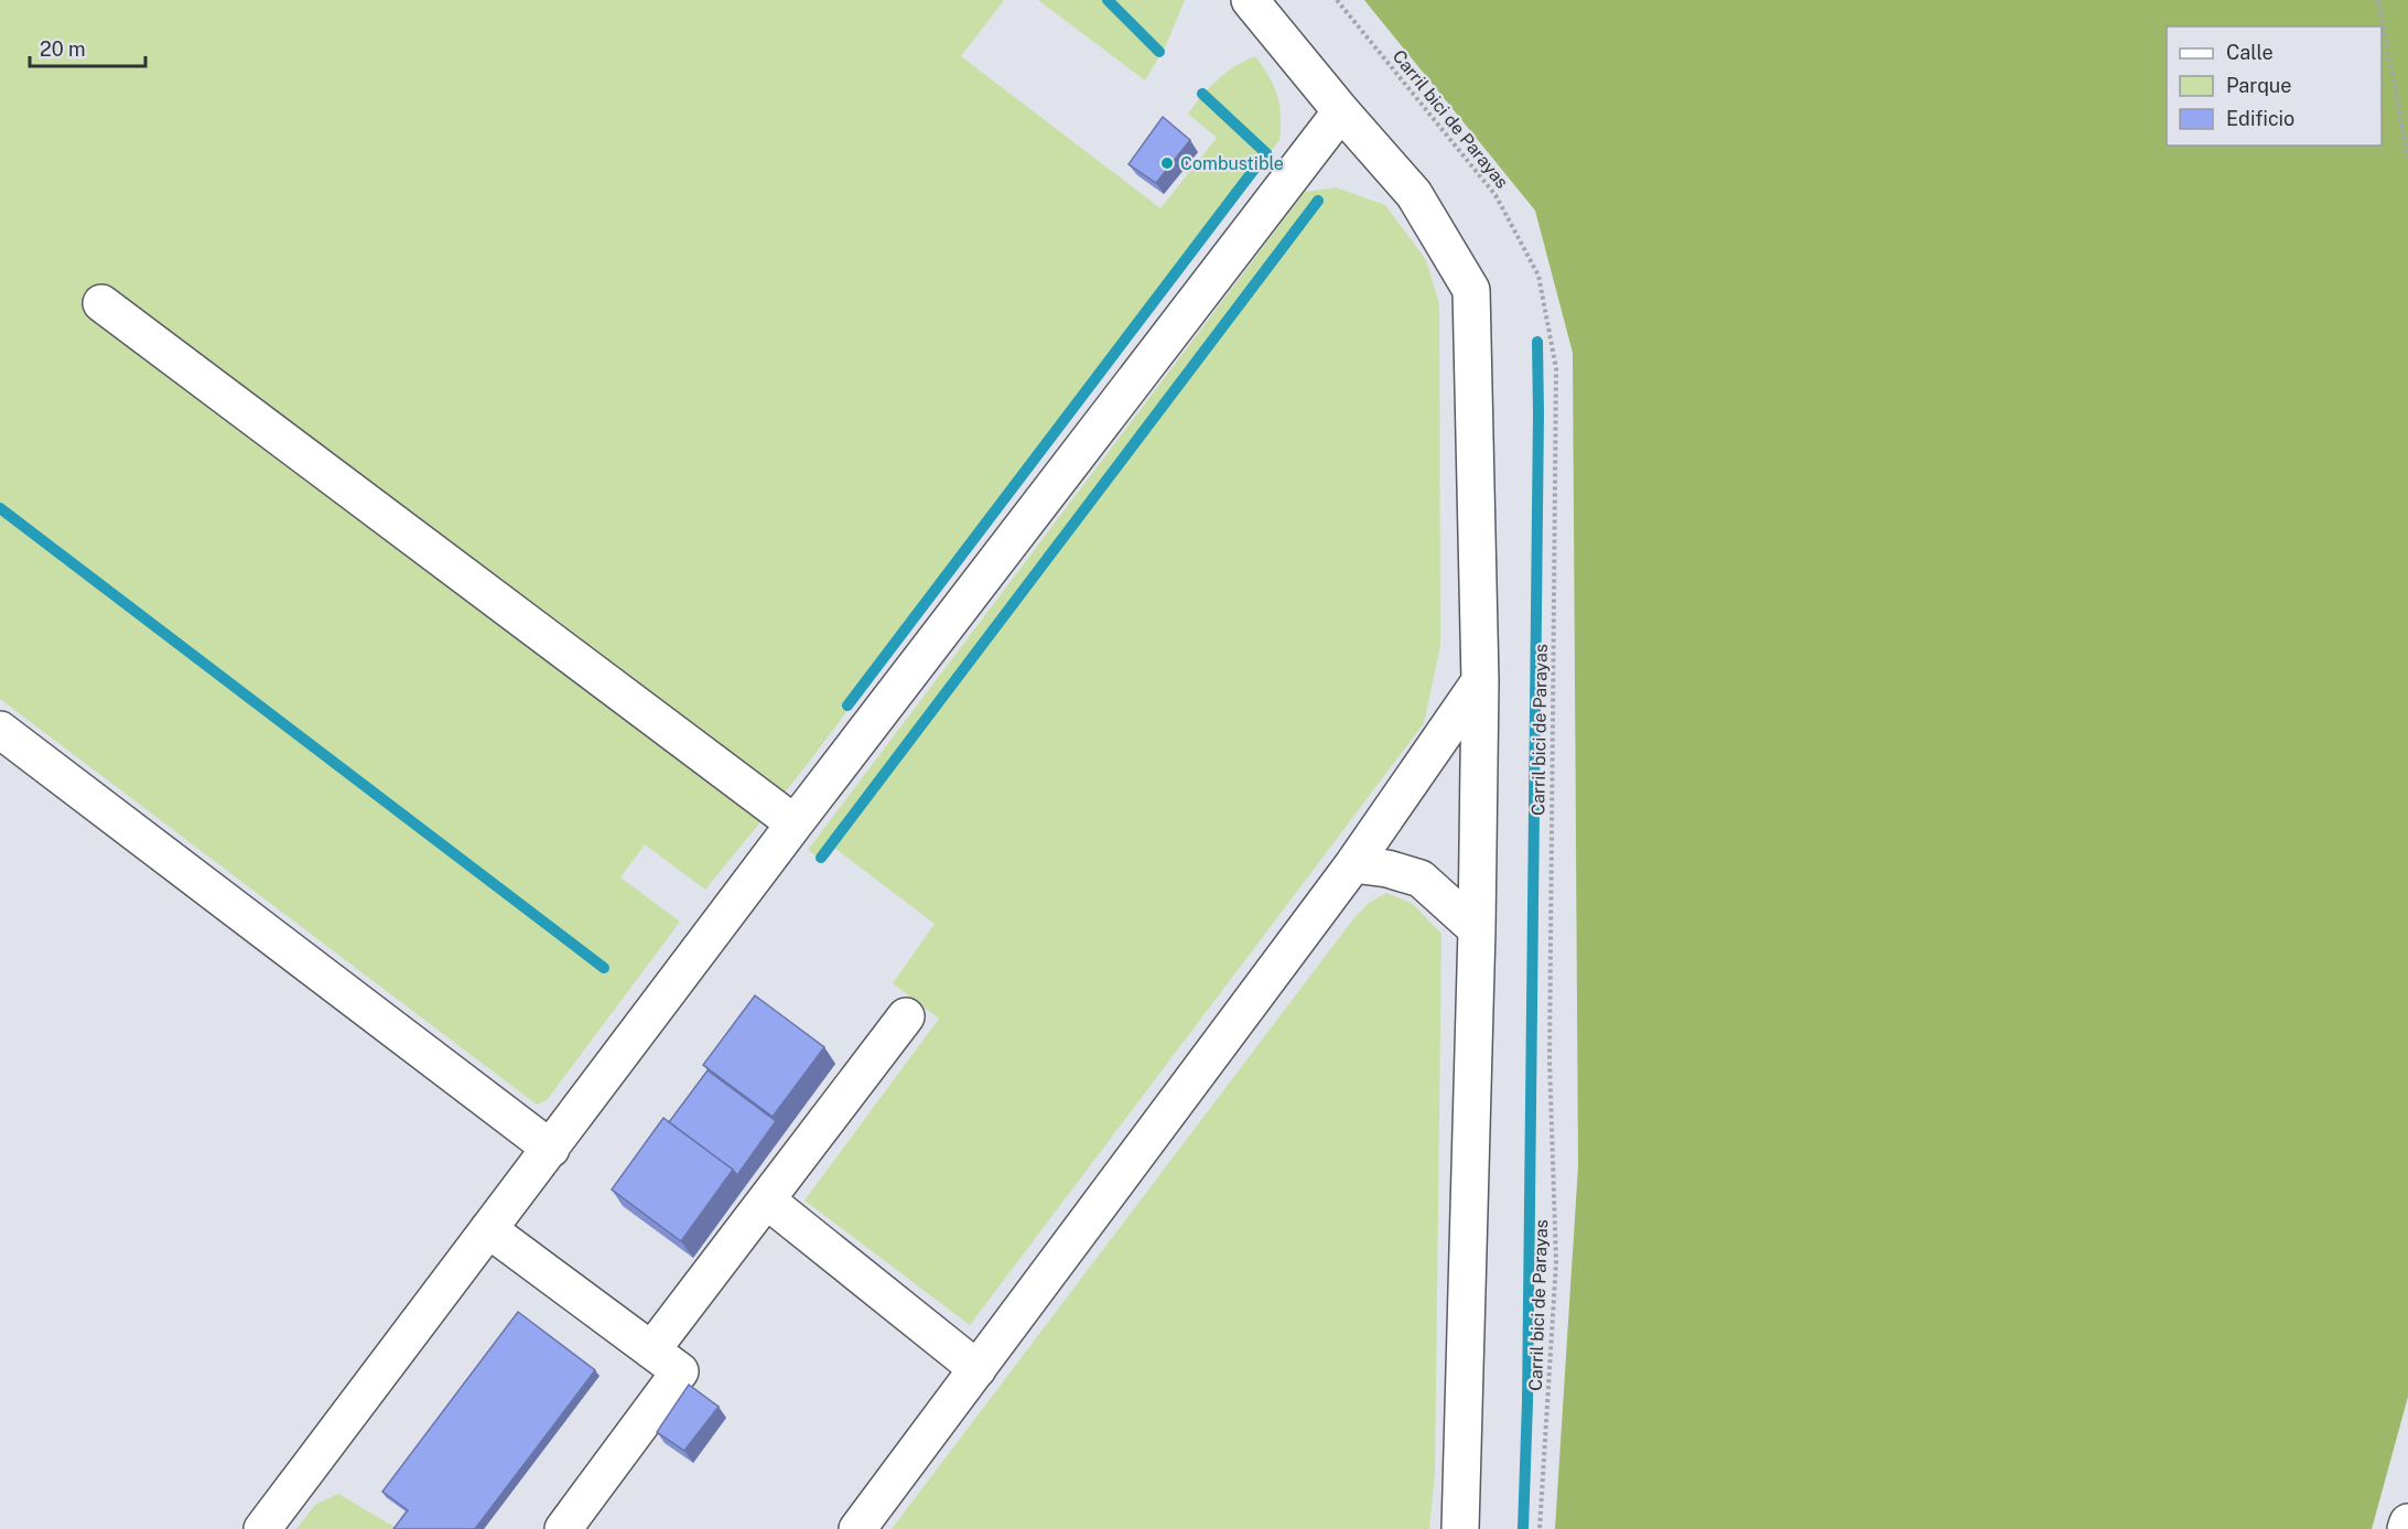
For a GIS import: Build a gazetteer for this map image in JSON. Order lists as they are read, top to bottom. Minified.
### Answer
{"streets":{"path":["Carril bici de Parayas"]},"places":["Combustible"],"legend":["Calle","Parque","Edificio"],"scale_bar":"20 m"}
